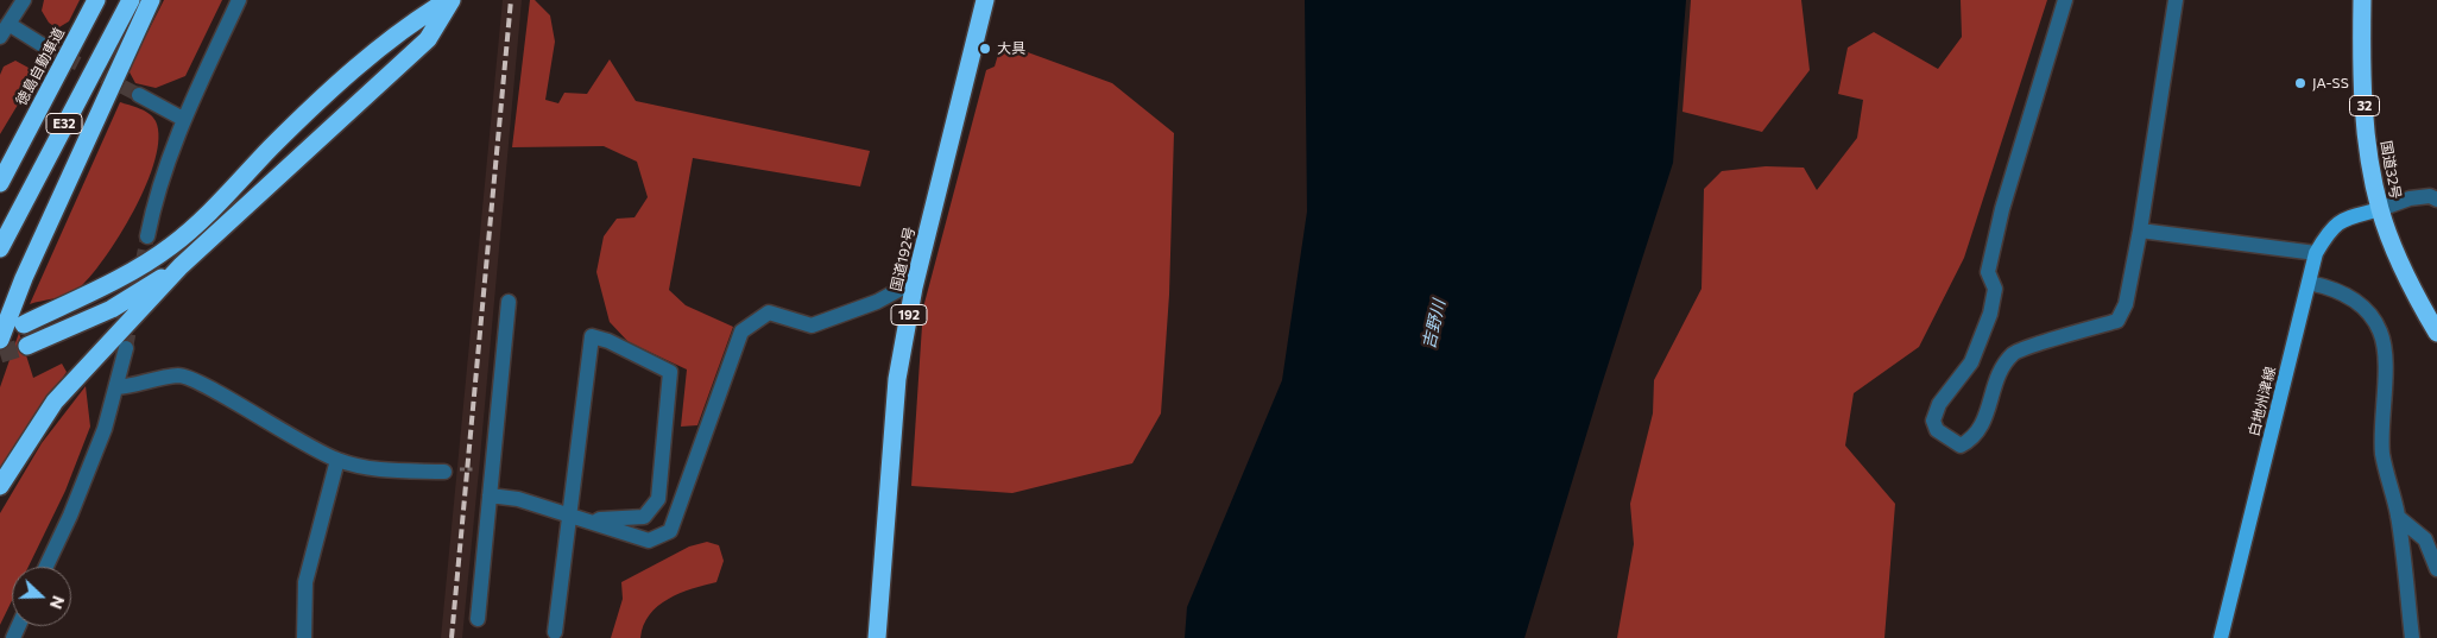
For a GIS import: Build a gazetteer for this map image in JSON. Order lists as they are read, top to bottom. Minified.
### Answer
{"streets":{"highway":["徳島自動車道","32","E32","国道32号","国道192号","192"],"main road":["白地州津線"]},"crossings":[["国道32号","白地州津線"]],"water":["吉野川"],"places":["大具","JA-SS"],"north":"right"}
